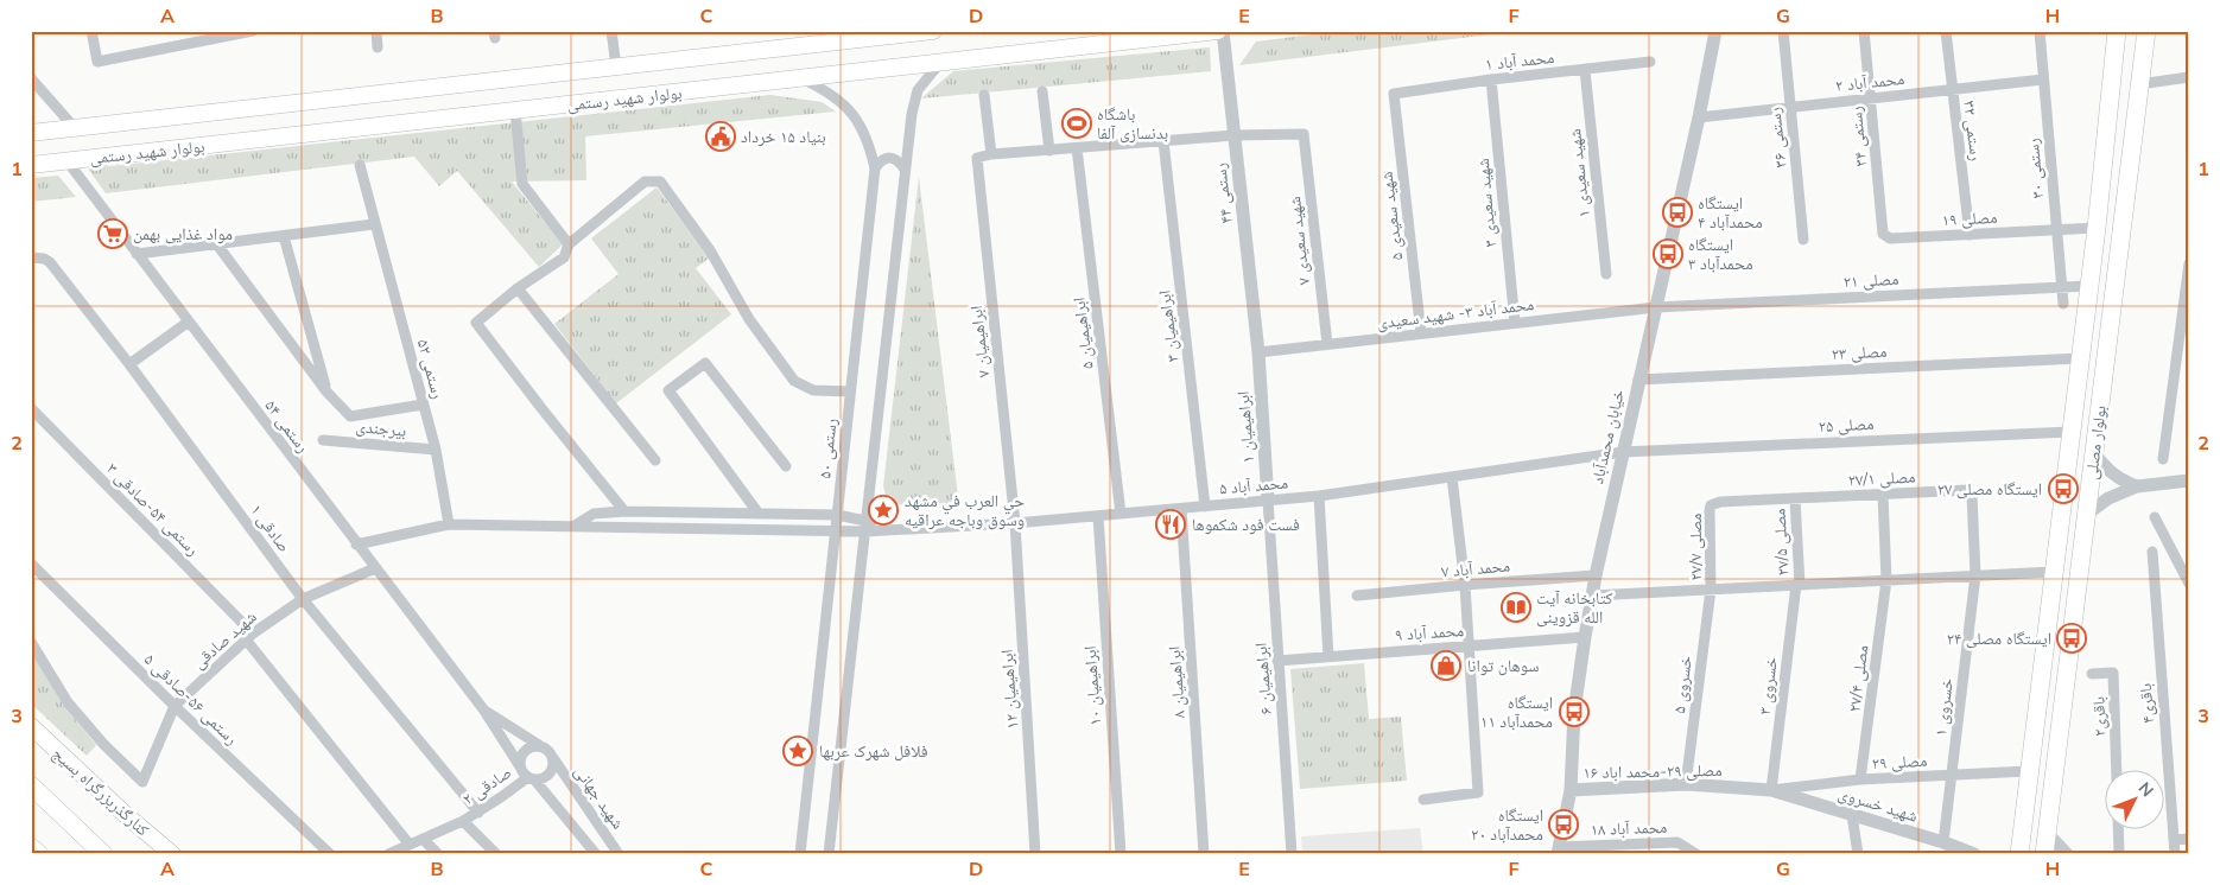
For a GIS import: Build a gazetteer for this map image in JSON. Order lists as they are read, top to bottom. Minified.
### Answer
{"streets":{"main road":["بولوار شهید رستمی","بولوار مصلی","کنارگذربزرگراه بسیج"],"street":["محمد آباد ۱","محمد آباد ۲","رستمی ۳۲","رستمی ۳۴","رستمی ۳۶","رستمی ۳۰","شهید سعیدی ۱","رستمی ۴۴","شهید سعیدی ۳","شهید سعیدی ۵","مصلی ۱۹","شهید سعیدی ۷","مصلی ۲۱","محمد آباد ۳- شهید سعیدی","ابراهیمیان ۳","ابراهیمیان ۵","ابراهیمیان ۷","مصلی ۲۳","رستمی ۵۲","مصلی ۲۵","رستمی ۵۴","ابراهیمیان ۱","بیرجندی","خیابان محمدآباد","رستمی ۵۰","مصلی ۲۷/۱","محمد آباد ۵","رستمی ۵۴-صادقی ۳","صادقی ۱","مصلی ۲۷/۵","مصلی ۲۷/۷","محمد آباد ۷","محمد آباد ۹","شهید صادقی","ابراهیمیان ۶","مصلی ۲۷/۴","ابراهیمیان ۸","خسروی ۵","ابراهیمیان ۱۰","خسروی ۳","ابراهیمیان ۱۲","رستمی ۵۶-صادقی ۵","باقری۴","خسروی ۱","باقری۲","مصلی ۲۹","مصلی ۲۹-محمد اباد ۱۶","صادقی ۲","شهید جهانی","شهید خسروی","محمد آباد ۱۸"]},"crossings":[["محمد آباد ۱","شهید سعیدی ۱"],["محمد آباد ۱","شهید سعیدی ۳"],["محمد آباد ۱","شهید سعیدی ۵"],["محمد آباد ۲","رستمی ۳۲"],["محمد آباد ۲","رستمی ۳۴"],["محمد آباد ۲","رستمی ۳۶"],["محمد آباد ۲","رستمی ۳۰"],["محمد آباد ۲","خیابان محمدآباد"],["بولوار شهید رستمی","رستمی ۴۴"],["بولوار شهید رستمی","رستمی ۵۴"],["بولوار شهید رستمی","رستمی ۵۰"],["رستمی ۳۲","مصلی ۱۹"],["رستمی ۳۴","مصلی ۱۹"],["رستمی ۳۰","مصلی ۱۹"],["رستمی ۳۰","مصلی ۲۱"],["رستمی ۴۴","شهید سعیدی ۷"],["رستمی ۴۴","محمد آباد ۳- شهید سعیدی"],["رستمی ۴۴","ابراهیمیان ۱"],["شهید سعیدی ۳","محمد آباد ۳- شهید سعیدی"],["شهید سعیدی ۵","محمد آباد ۳- شهید سعیدی"],["مصلی ۱۹","بولوار مصلی"],["شهید سعیدی ۷","محمد آباد ۳- شهید سعیدی"],["مصلی ۲۱","محمد آباد ۳- شهید سعیدی"],["مصلی ۲۱","خیابان محمدآباد"],["مصلی ۲۱","بولوار مصلی"],["محمد آباد ۳- شهید سعیدی","ابراهیمیان ۱"],["محمد آباد ۳- شهید سعیدی","خیابان محمدآباد"],["ابراهیمیان ۳","محمد آباد ۵"],["ابراهیمیان ۵","محمد آباد ۵"],["ابراهیمیان ۷","محمد آباد ۵"],["ابراهیمیان ۷","ابراهیمیان ۱۲"],["مصلی ۲۳","خیابان محمدآباد"],["مصلی ۲۳","بولوار مصلی"],["رستمی ۵۲","بیرجندی"],["رستمی ۵۲","محمد آباد ۵"],["مصلی ۲۵","خیابان محمدآباد"],["مصلی ۲۵","بولوار مصلی"],["مصلی ۲۵","محمد آباد ۵"],["رستمی ۵۴","محمد آباد ۵"],["رستمی ۵۴","شهید صادقی"],["رستمی ۵۴","صادقی ۲"],["رستمی ۵۴","شهید جهانی"],["ابراهیمیان ۱","محمد آباد ۵"],["ابراهیمیان ۱","ابراهیمیان ۶"],["خیابان محمدآباد","محمد آباد ۵"],["خیابان محمدآباد","محمد آباد ۷"],["خیابان محمدآباد","محمد آباد ۹"],["خیابان محمدآباد","مصلی ۲۹-محمد اباد ۱۶"],["خیابان محمدآباد","محمد آباد ۱۸"],["بولوار مصلی","مصلی ۲۹"],["رستمی ۵۰","محمد آباد ۵"],["مصلی ۲۷/۱","مصلی ۲۷/۵"],["مصلی ۲۷/۱","مصلی ۲۷/۷"],["مصلی ۲۷/۱","مصلی ۲۷/۴"],["مصلی ۲۷/۱","خسروی ۱"],["محمد آباد ۵","ابراهیمیان ۶"],["محمد آباد ۵","ابراهیمیان ۸"],["محمد آباد ۵","ابراهیمیان ۱۰"],["محمد آباد ۵","ابراهیمیان ۱۲"],["رستمی ۵۴-صادقی ۳","شهید صادقی"],["رستمی ۵۴-صادقی ۳","صادقی ۲"],["صادقی ۱","شهید صادقی"],["صادقی ۱","صادقی ۲"],["مصلی ۲۷/۵","خسروی ۳"],["مصلی ۲۷/۷","خسروی ۵"],["محمد آباد ۹","ابراهیمیان ۶"],["شهید صادقی","رستمی ۵۶-صادقی ۵"],["مصلی ۲۷/۴","مصلی ۲۹"],["خسروی ۵","مصلی ۲۹-محمد اباد ۱۶"],["خسروی ۳","مصلی ۲۹"],["خسروی ۳","مصلی ۲۹-محمد اباد ۱۶"],["خسروی ۳","شهید خسروی"],["خسروی ۱","مصلی ۲۹"],["خسروی ۱","شهید خسروی"],["مصلی ۲۹","مصلی ۲۹-محمد اباد ۱۶"],["مصلی ۲۹","شهید خسروی"],["مصلی ۲۹-محمد اباد ۱۶","شهید خسروی"],["صادقی ۲","شهید جهانی"]],"places":{"sports":["باشگاه بدنسازی آلفا"],"public building":["بنیاد ۱۵ خرداد"],"bus stop":["ایستگاه محمدآباد ۴","ایستگاه محمدآباد ۳","ایستگاه مصلی ۲۷","ایستگاه مصلی ۲۴","ایستگاه محمدآباد ۱۱","ایستگاه محمدآباد ۲۰"],"supermarket":["مواد غذایی بهمن"],"place":["حي العرب في مشهد وسوق وباجه عراقيه","فلافل شهرک عربها"],"restaurant":["فست فود شکموها"],"library":["کتابخانه آیت الله قزوینی"],"shop":["سوهان توانا"]},"north":"top right","grid":{"columns":["A","B","C","D","E","F","G","H"],"rows":["1","2","3"]}}
